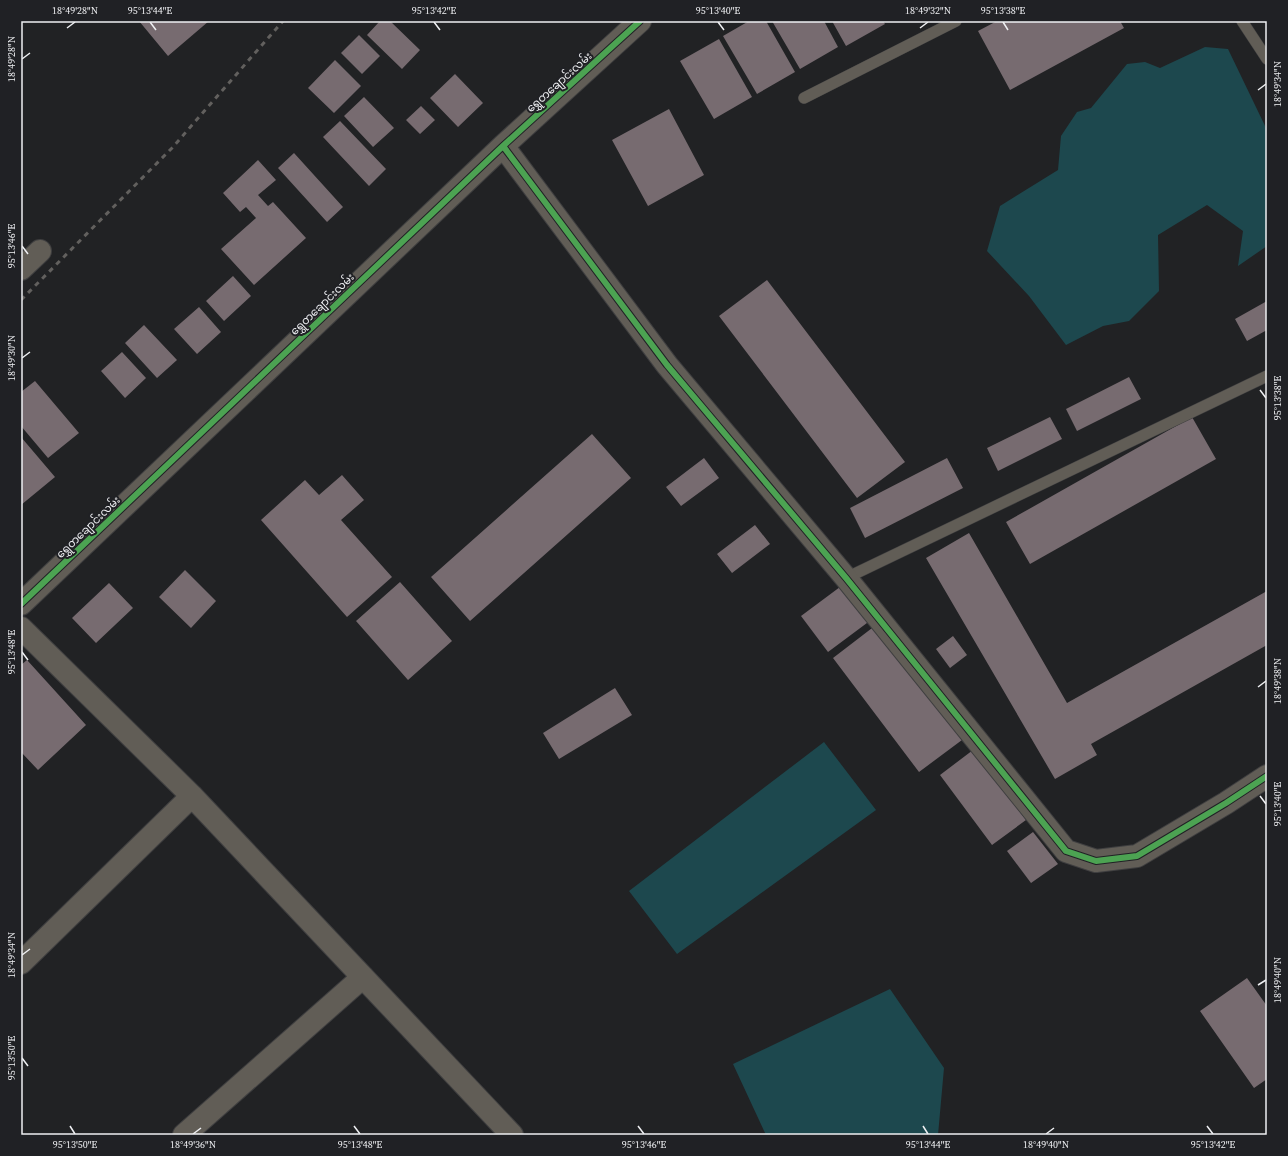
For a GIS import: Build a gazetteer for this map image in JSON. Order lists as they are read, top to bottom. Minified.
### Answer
{"streets":{"street":["ရွှေတချောင်းလမ်း"]},"coordinates":["18°49'28\"N","95°13'44\"E","95°13'42\"E","95°13'40\"E","18°49'32\"N","95°13'38\"E","18°49'34\"N","95°13'46\"E","18°49'30\"N","95°13'48\"E","18°49'38\"N","18°49'40\"N","95°13'50\"E","18°49'36\"N"]}
